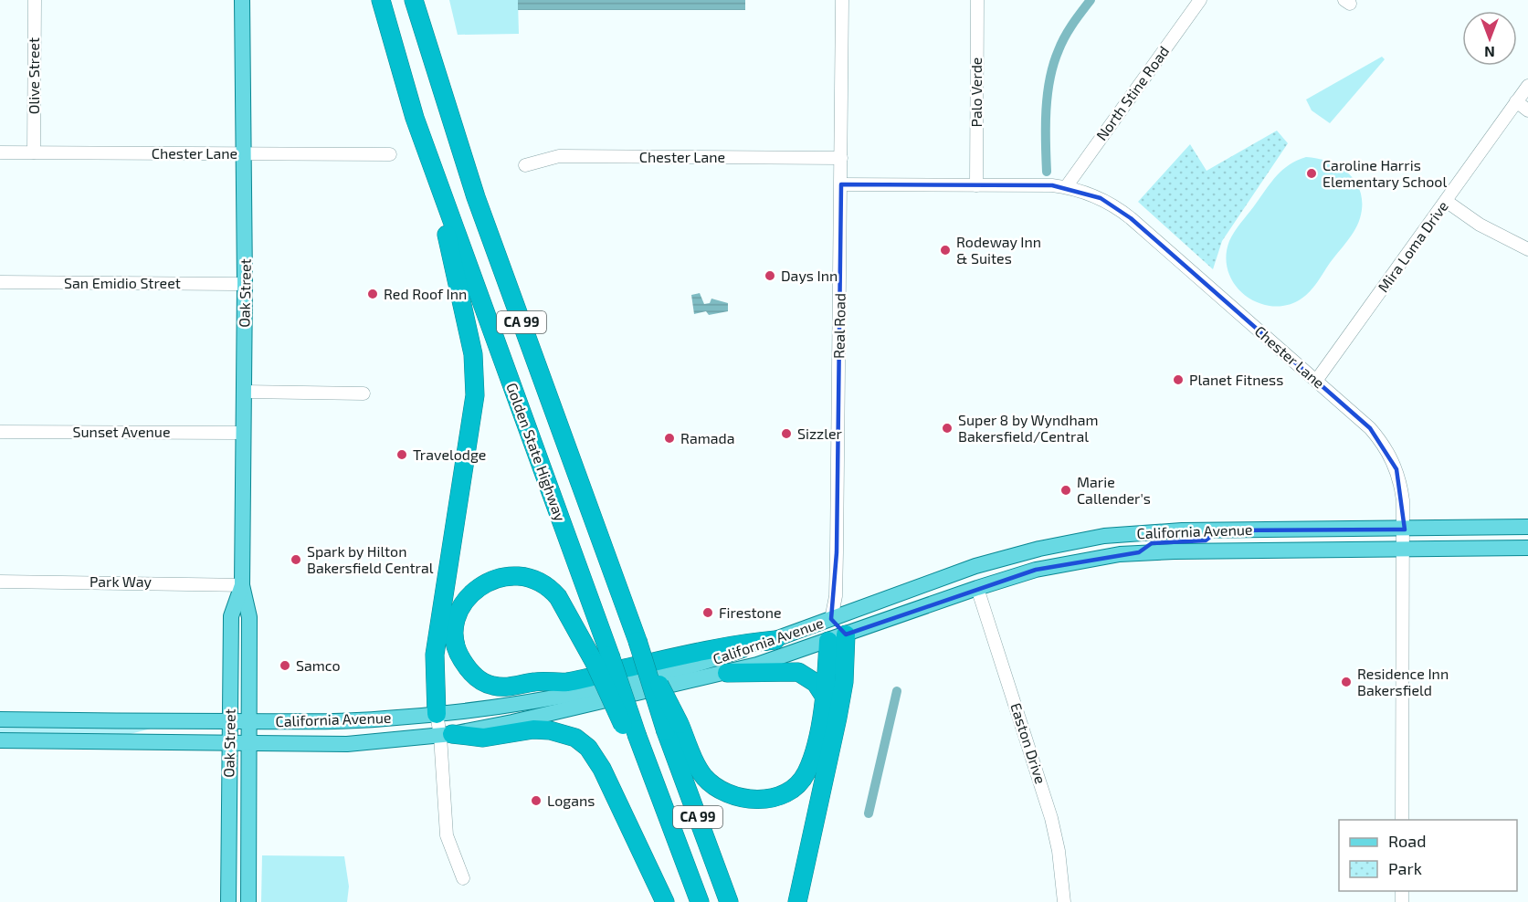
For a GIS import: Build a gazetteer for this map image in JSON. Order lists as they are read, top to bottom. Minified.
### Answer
{"streets":{"highway":["CA 99","Golden State Highway"],"main road":["Oak Street","California Avenue"],"street":["Olive Street","Palo Verde","North Stine Road","Chester Lane","Mira Loma Drive","San Emidio Street","Real Road","Sunset Avenue","Park Way","Easton Drive"]},"crossings":[["Olive Street","Chester Lane"],["Palo Verde","Chester Lane"],["North Stine Road","Chester Lane"],["Chester Lane","Mira Loma Drive"],["Chester Lane","Oak Street"],["Chester Lane","Real Road"],["Chester Lane","California Avenue"],["San Emidio Street","Oak Street"],["Oak Street","Sunset Avenue"],["Oak Street","California Avenue"],["Oak Street","Park Way"],["CA 99","Golden State Highway"],["Real Road","California Avenue"],["California Avenue","Easton Drive"]],"places":["Caroline Harris Elementary School","Rodeway Inn & Suites","Days Inn","Red Roof Inn","Planet Fitness","Super 8 by Wyndham Bakersfield/Central","Sizzler","Ramada","Travelodge","Marie Callender's","Spark by Hilton Bakersfield Central","Firestone","Samco","Residence Inn Bakersfield","Logans"],"legend":["Road","Park"],"north":"bottom"}
